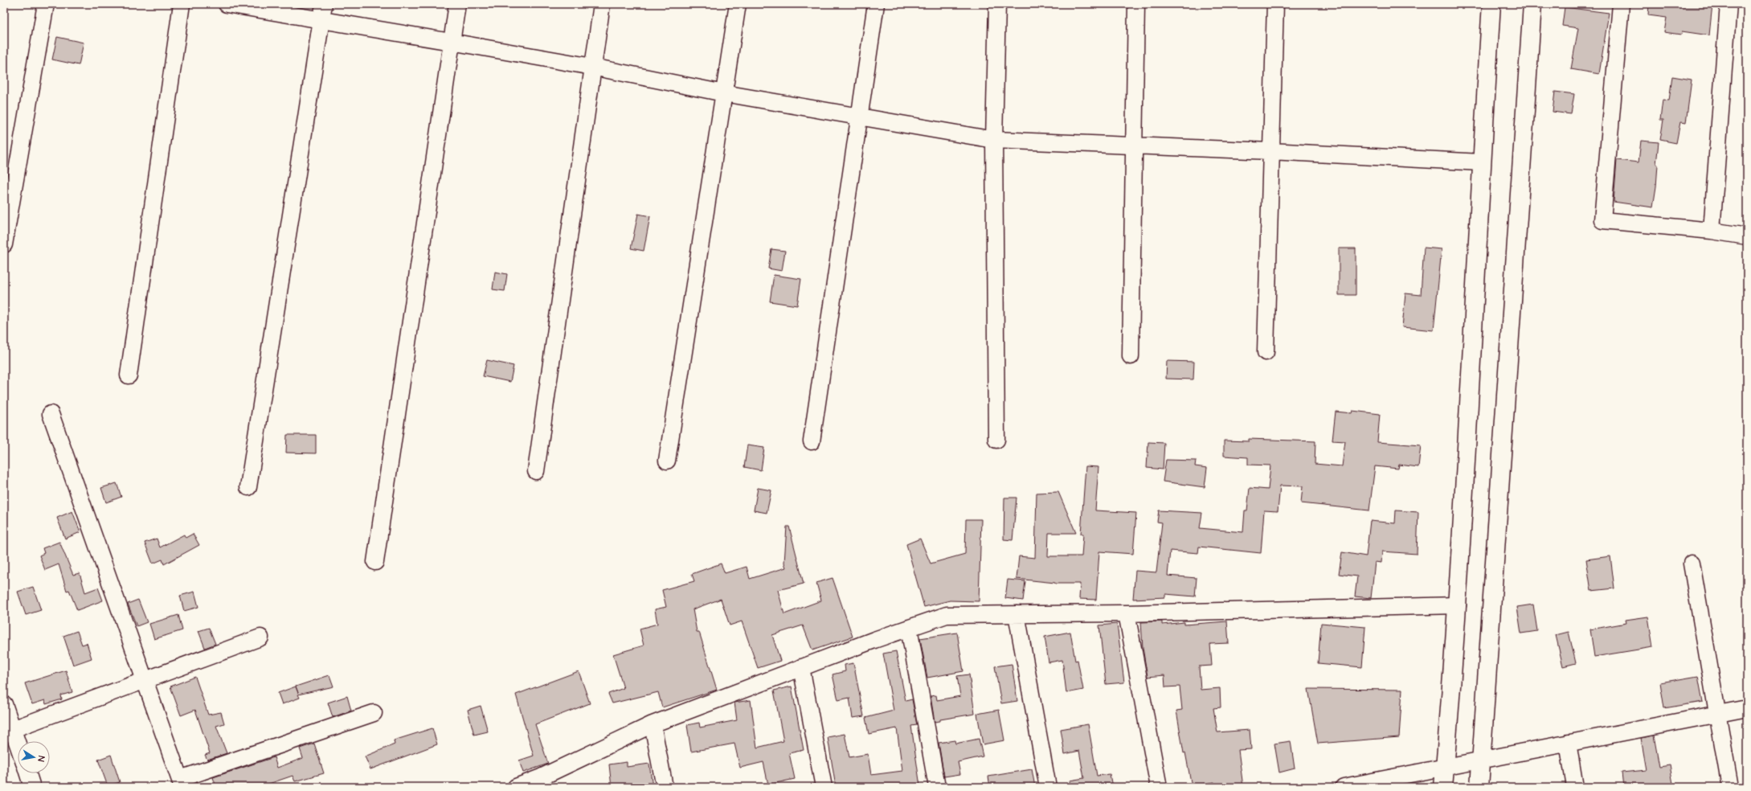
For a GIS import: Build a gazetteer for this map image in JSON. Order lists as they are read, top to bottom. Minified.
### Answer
{"north":"right"}
